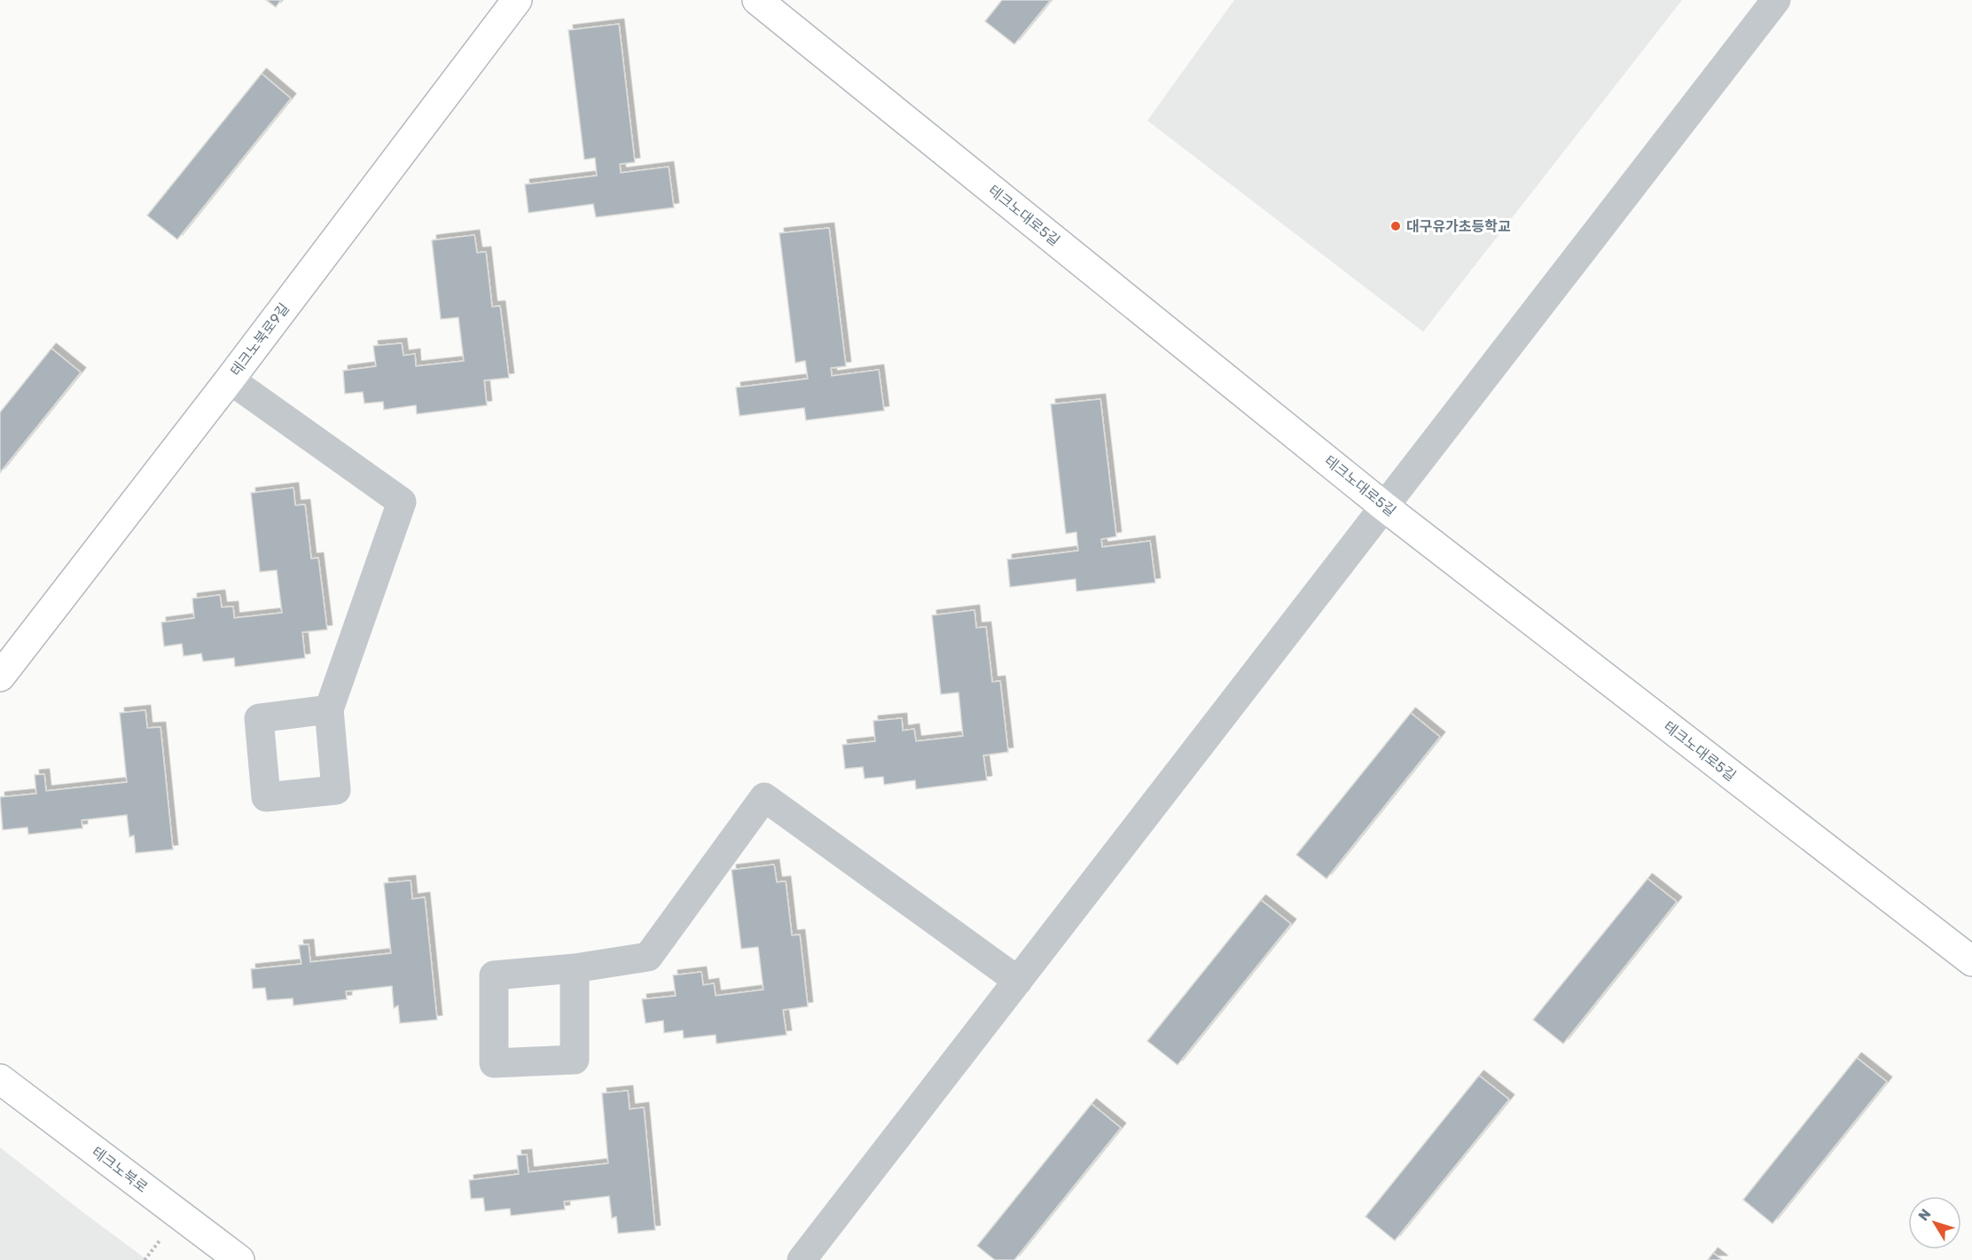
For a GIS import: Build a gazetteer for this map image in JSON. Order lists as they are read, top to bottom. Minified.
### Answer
{"streets":{"street":["테크노대로5길","테크노북로9길","테크노북로"]},"places":["대구유가초등학교"],"north":"top left"}
